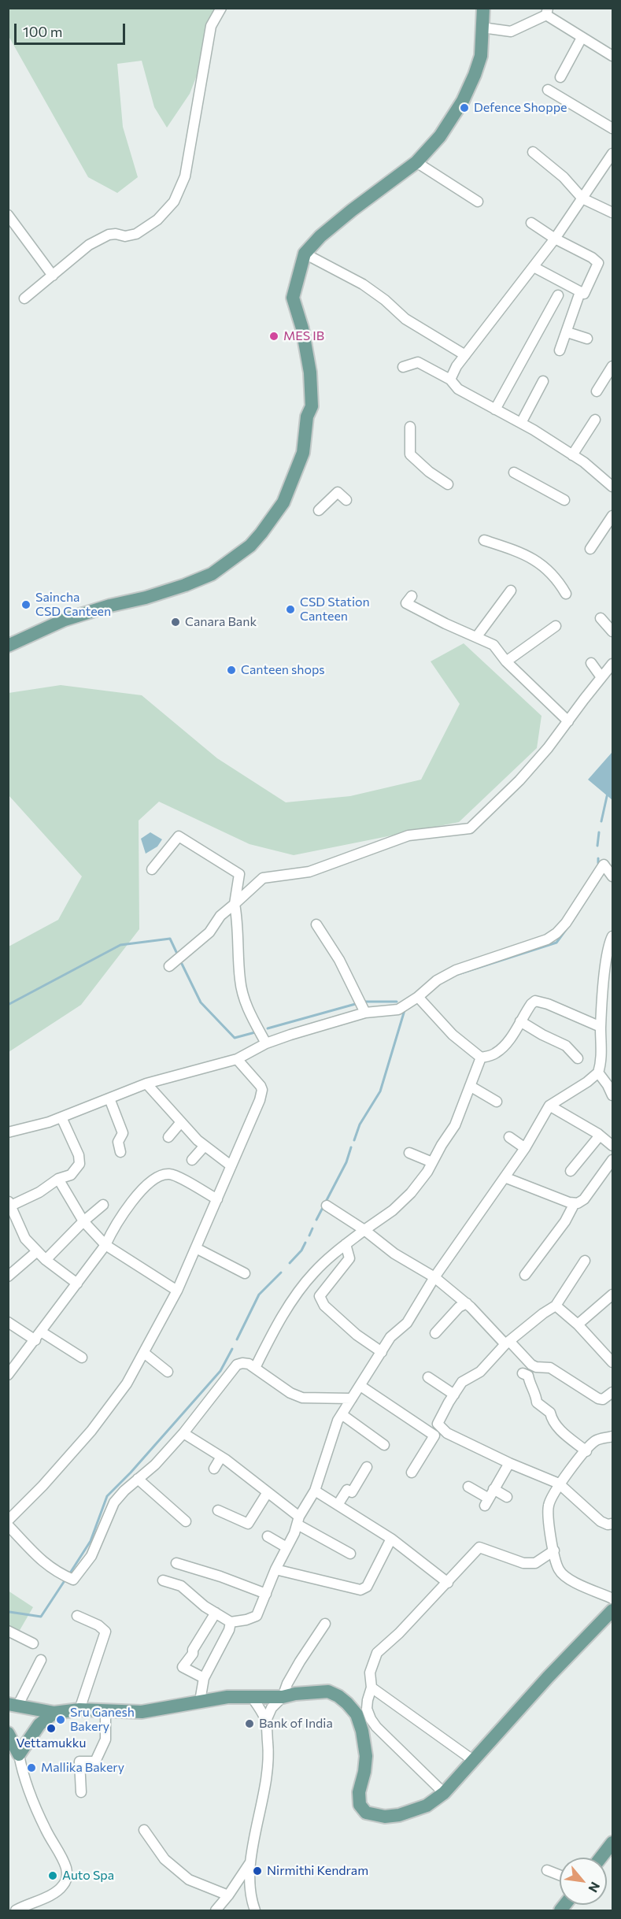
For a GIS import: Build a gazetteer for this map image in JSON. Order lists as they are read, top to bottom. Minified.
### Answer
{"places":["Defence Shoppe","MES IB","Saincha CSD Canteen","CSD Station Canteen","Canara Bank","Canteen shops","Sru Ganesh Bakery","Bank of India","Vettamukku","Mallika Bakery","Nirmithi Kendram","Auto Spa"],"scale_bar":"100 m","north":"bottom right"}
